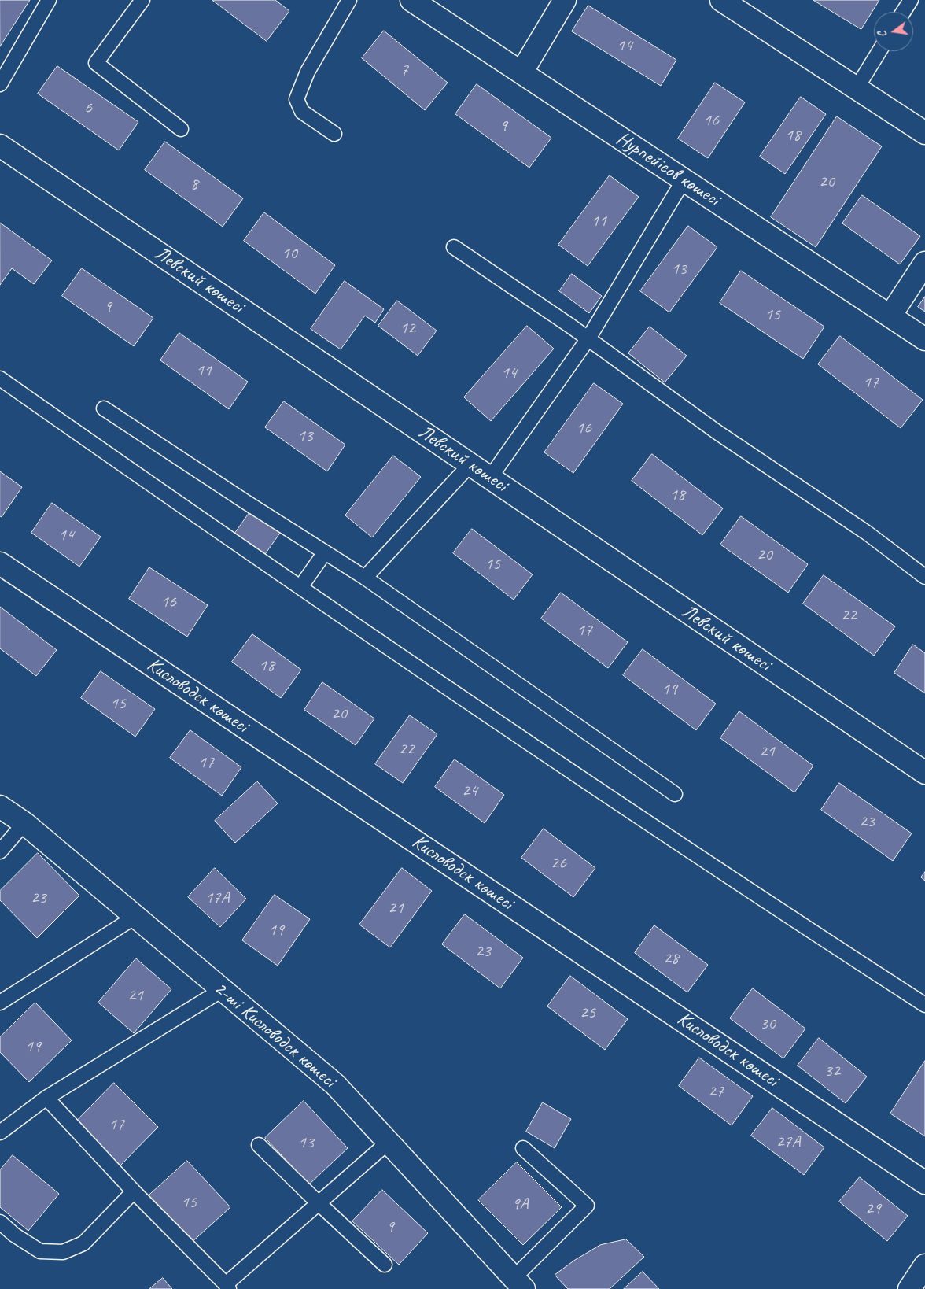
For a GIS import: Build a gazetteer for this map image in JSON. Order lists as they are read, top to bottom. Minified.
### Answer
{"streets":{"street":["Нурпейісов көшесі","Левский көшесі","Кисловодск көшесі","2-ші Кисловодск көшесі"]},"house_numbers":["14","7","6","16","9","18","20","8","11","10","13","9","15","12","11","14","17","16","13","18","14","20","15","16","22","17","18","19","15","20","22","21","17","24","23","26","23","17А","21","19","23","28","21","25","30","19","32","27","17","27А","13","15","9А","29","9"],"north":"left"}
